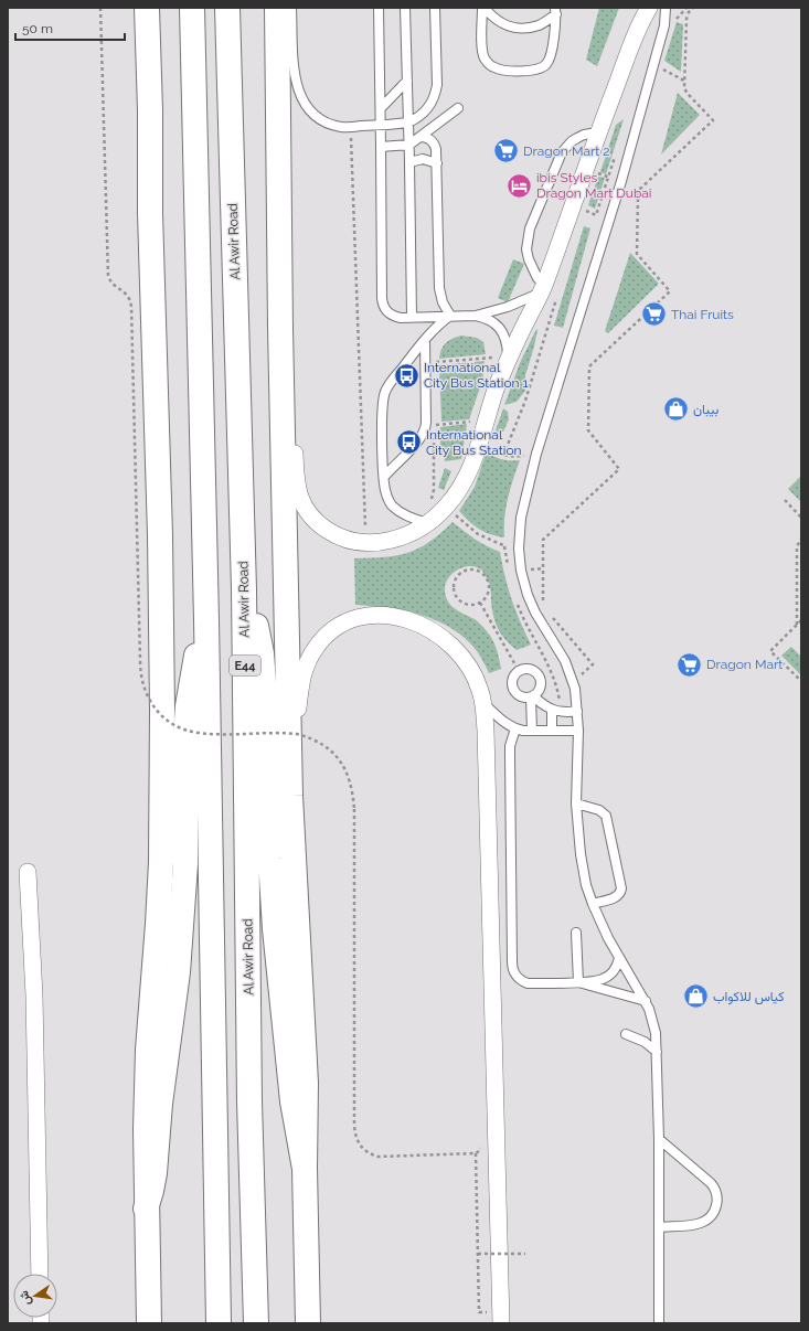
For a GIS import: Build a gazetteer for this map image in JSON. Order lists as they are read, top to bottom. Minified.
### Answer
{"streets":{"main road":["Al Awir Road","E44"]},"places":{"supermarket":["Dragon Mart 2","Thai Fruits","Dragon Mart"],"hotel":["ibis Styles Dragon Mart Dubai"],"bus stop":["International City Bus Station 1","International City Bus Station"],"shop":["بيبان","كياس للاكواب"]},"scale_bar":"50 m","north":"left"}
